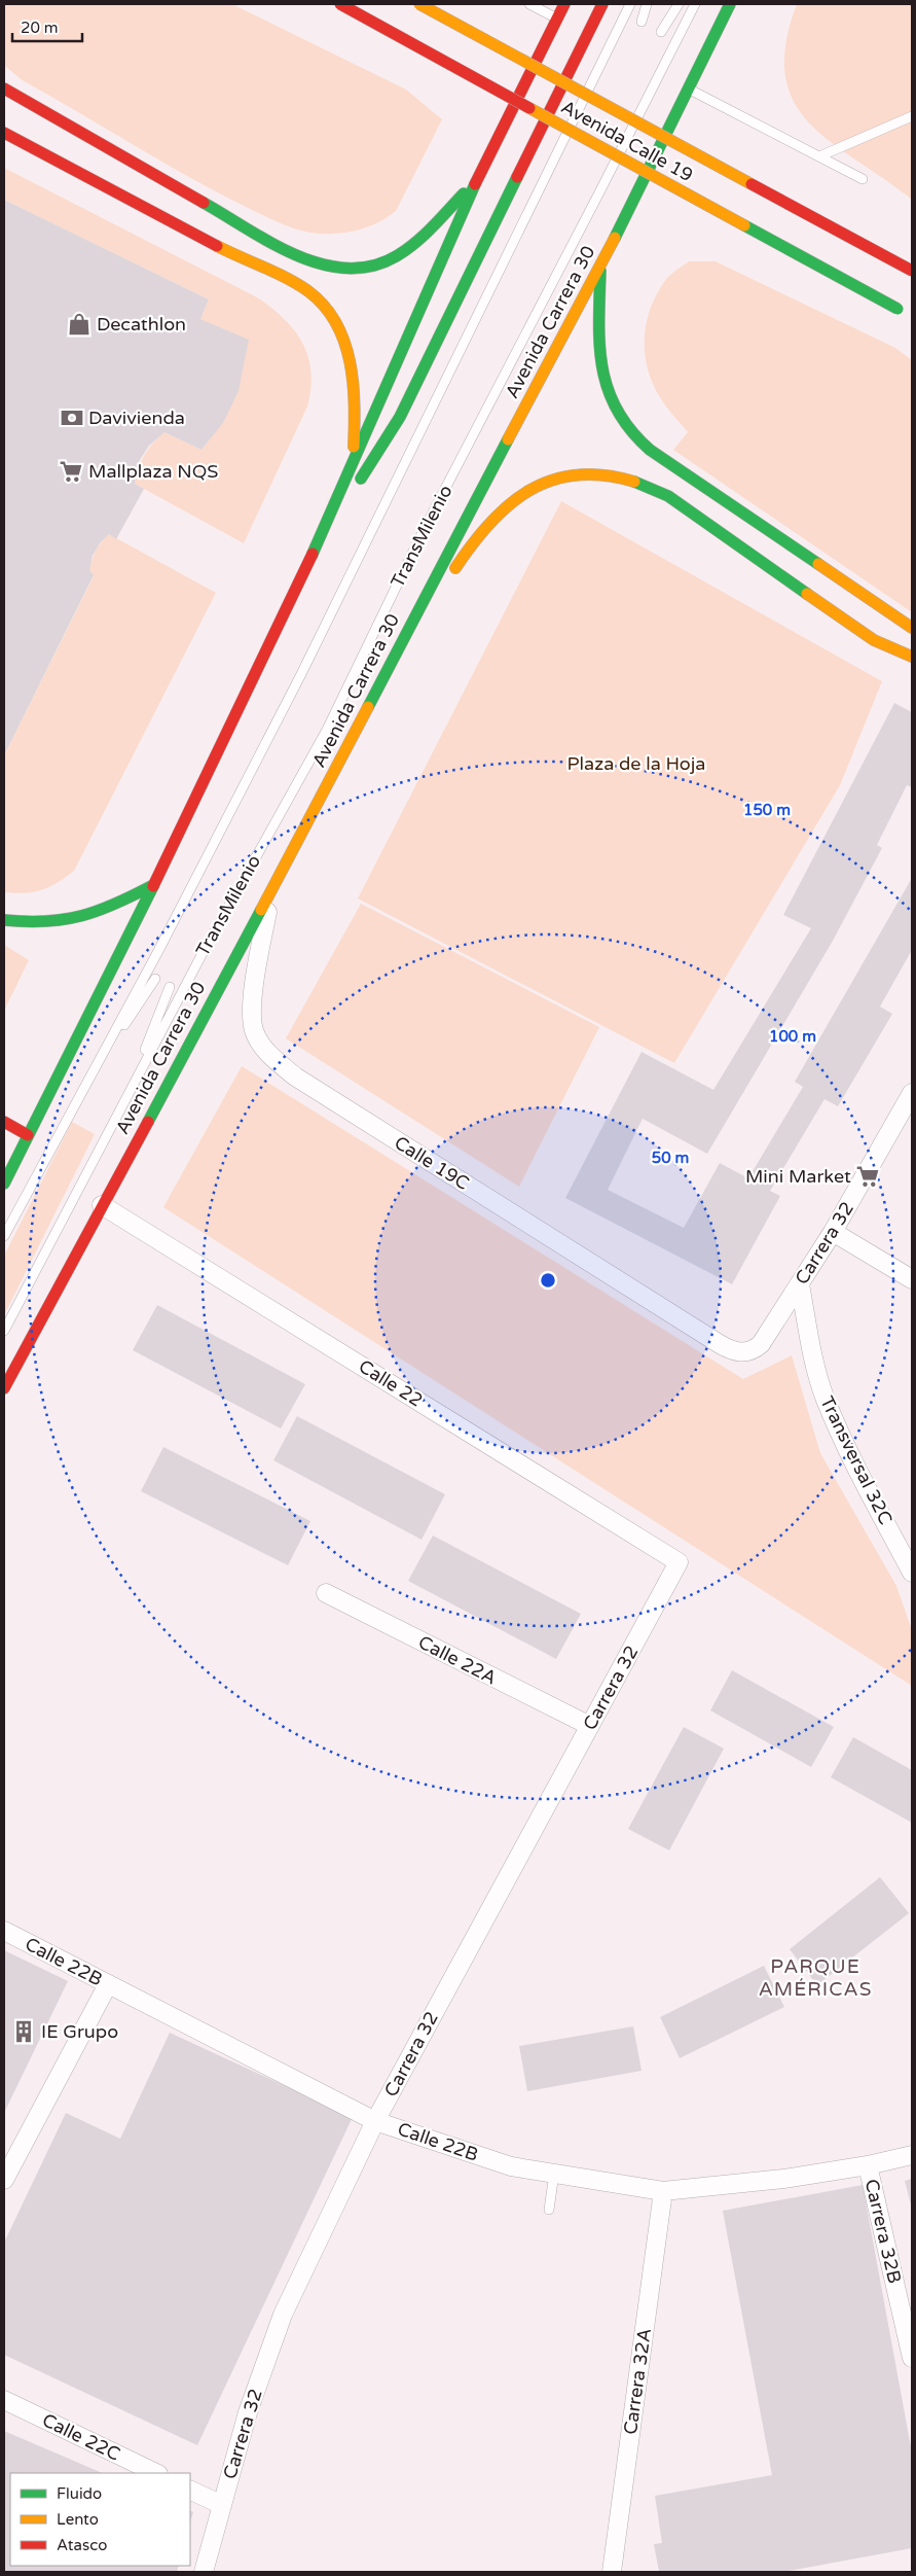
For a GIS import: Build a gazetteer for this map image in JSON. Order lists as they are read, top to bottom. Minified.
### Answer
{"streets":{"main road":["Avenida Calle 19","Avenida Carrera 30"],"street":["Calle 19C","Carrera 32","Calle 22","Transversal 32C","Calle 22A","Calle 22B","Carrera 32B","Carrera 32A","Calle 22C"],"lane":["TransMilenio"]},"crossings":[["Avenida Carrera 30","Calle 19C"],["Avenida Carrera 30","Calle 22"],["Calle 19C","Carrera 32"],["Carrera 32","Calle 22"],["Carrera 32","Transversal 32C"],["Carrera 32","Calle 22A"],["Carrera 32","Calle 22B"],["Calle 22B","Carrera 32B"],["Calle 22B","Carrera 32A"]],"districts":["PARQUE AMÉRICAS"],"parks":["Plaza de la Hoja"],"places":{"shop":["Decathlon"],"bank":["Davivienda"],"supermarket":["Mallplaza NQS","Mini Market"],"building":["IE Grupo"]},"legend":["Fluido","Lento","Atasco"],"scale_bar":"20 m","rings":["150 m","100 m","50 m"]}
